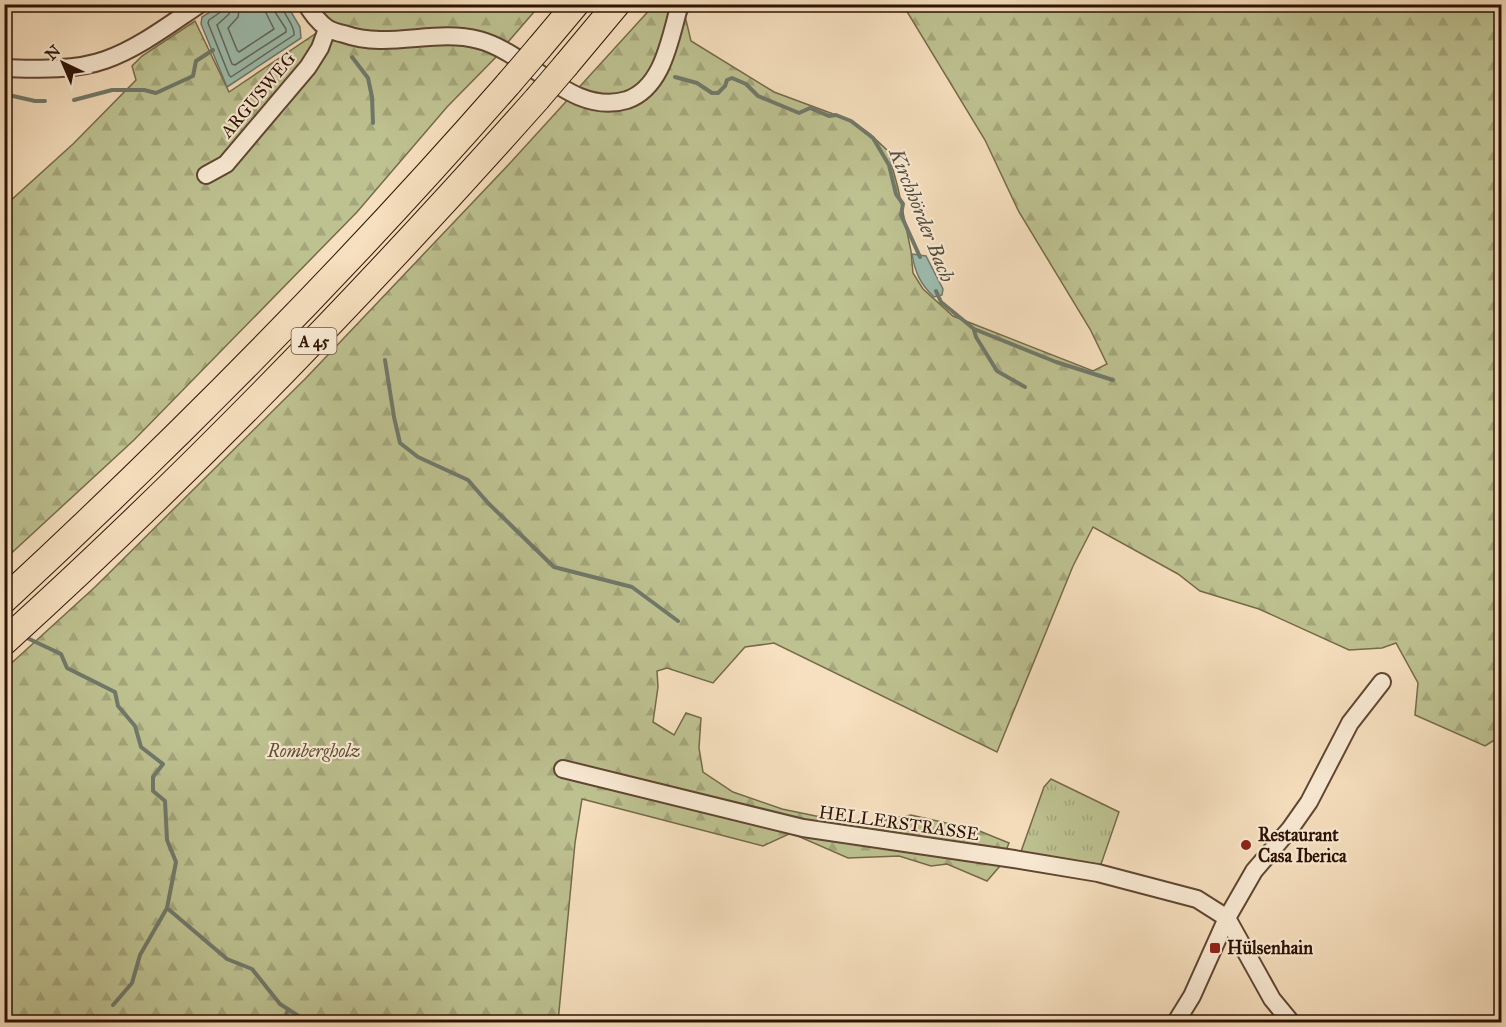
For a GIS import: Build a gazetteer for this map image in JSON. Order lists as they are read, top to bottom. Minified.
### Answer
{"streets":{"highway":["A 45"],"street":["ARGUSWEG","HELLERSTRASSE"]},"water":["Kirchhörder Bach"],"parks":["Rombergholz"],"places":{"other":["Restaurant Casa Iberica"],"transit":["Hülsenhain"]},"north":"top left"}
